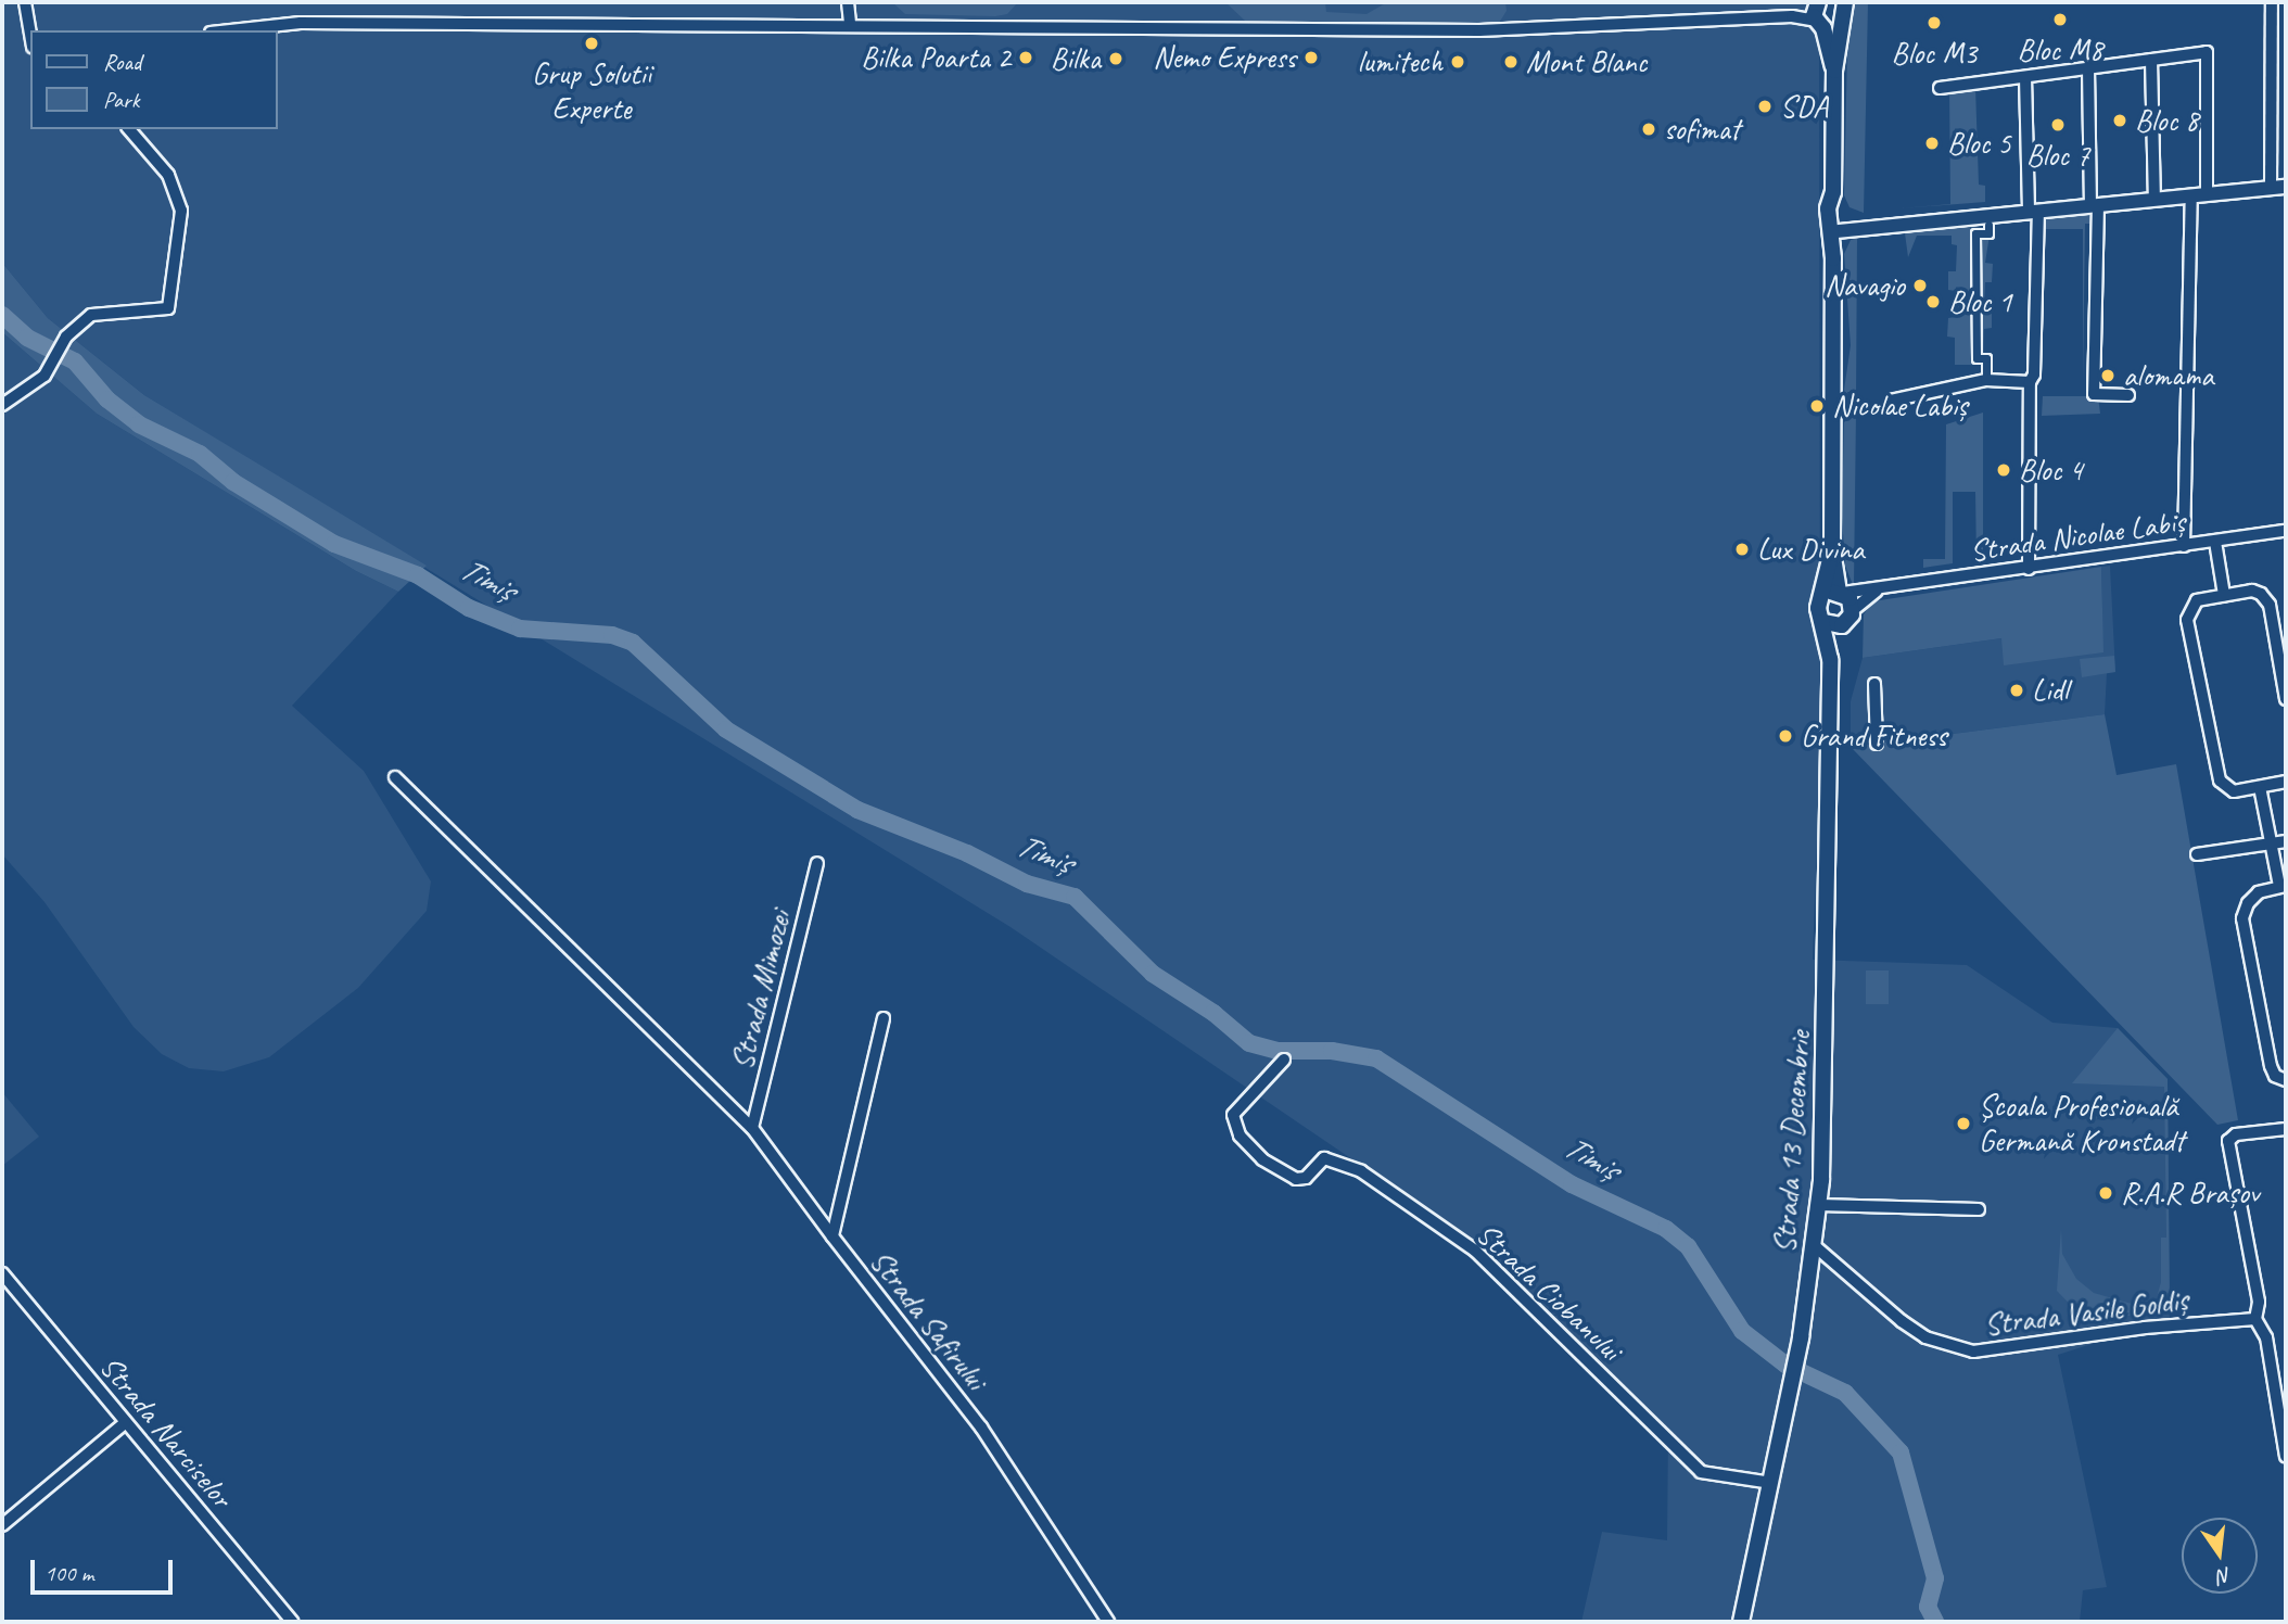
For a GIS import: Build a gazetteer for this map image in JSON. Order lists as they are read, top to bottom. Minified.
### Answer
{"streets":{"main road":["Strada 13 Decembrie"],"street":["Strada Nicolae Labiș","Strada Mimozei","Strada Ciobanului","Strada Vasile Goldiș","Strada Safirului","Strada Narciselor"]},"crossings":[["Strada Nicolae Labiș","Strada 13 Decembrie"],["Strada 13 Decembrie","Strada Ciobanului"],["Strada 13 Decembrie","Strada Vasile Goldiș"]],"water":["Timiș"],"places":["Bloc M8","Bloc M3","Grup Solutii Experte","Bilka Poarta 2","Nemo Express","Bilka","lumitech","Mont Blanc","SDA","Bloc 8","Bloc 7","sofimat","Bloc 5","Navagio","Bloc 1","alomama","Nicolae Labiș","Bloc 4","Lux Divina","Lidl","Grand Fitness","Școala Profesională Germană Kronstadt","R.A.R Brașov"],"legend":["Road","Park"],"scale_bar":"100 m","north":"bottom"}
